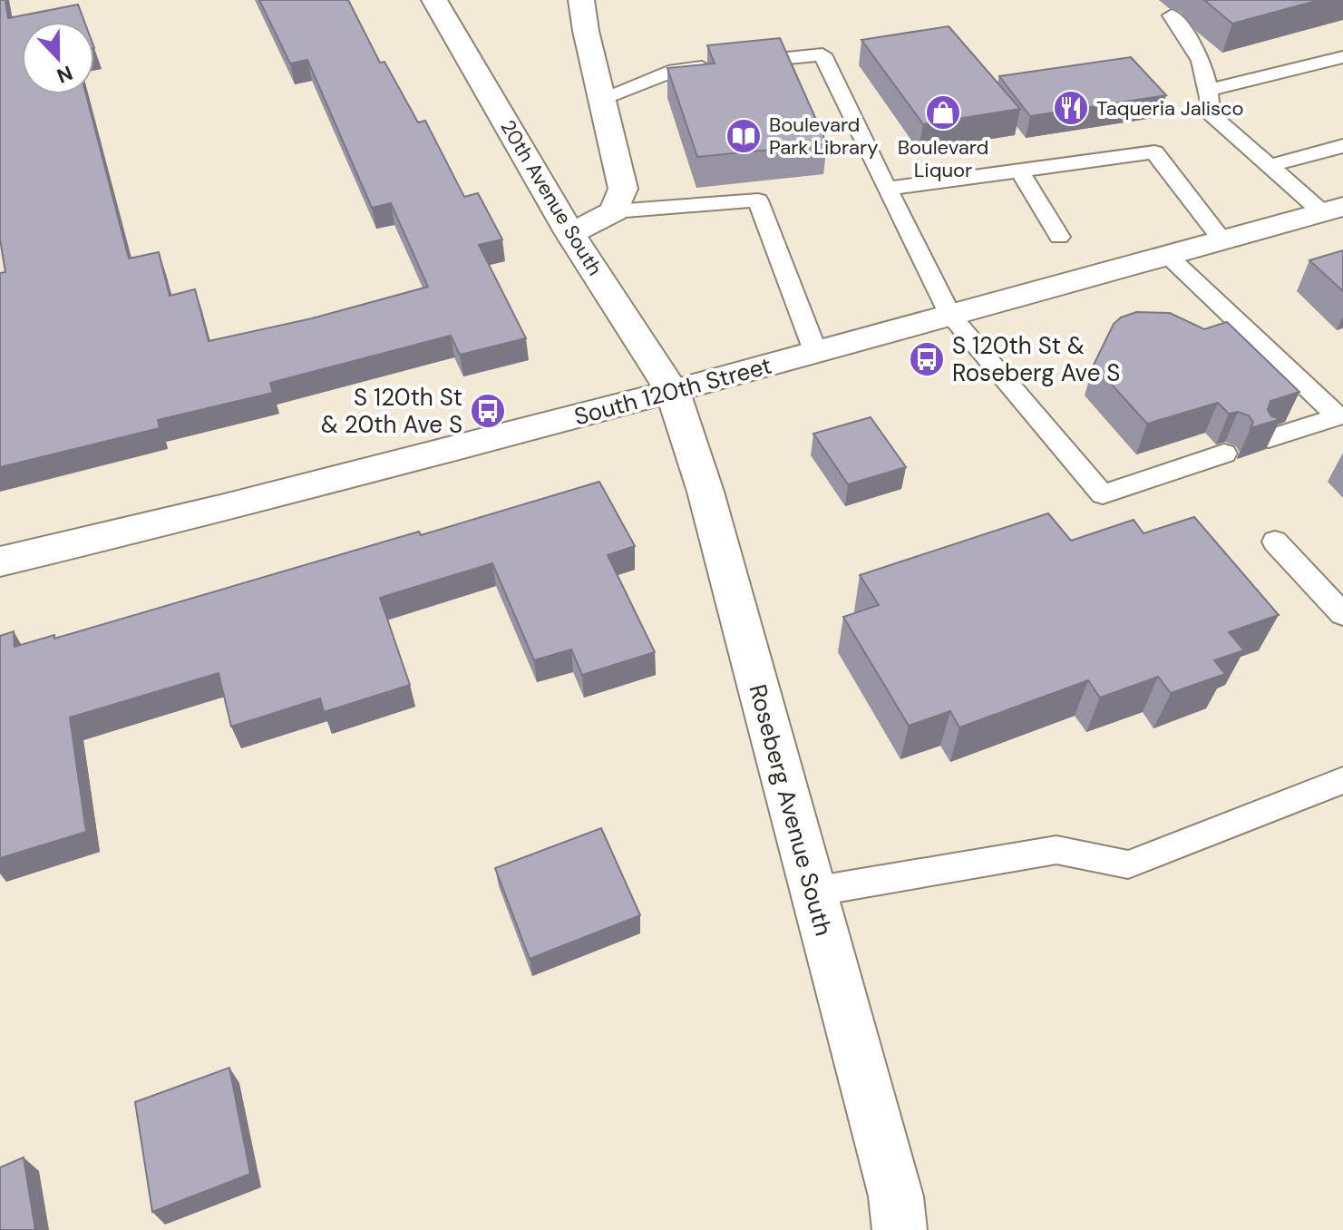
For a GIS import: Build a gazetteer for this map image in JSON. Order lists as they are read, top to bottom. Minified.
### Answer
{"streets":{"street":["20th Avenue South","South 120th Street","Roseberg Avenue South"]},"crossings":[["20th Avenue South","South 120th Street"],["20th Avenue South","Roseberg Avenue South"],["South 120th Street","Roseberg Avenue South"]],"places":{"restaurant":["Taqueria Jalisco"],"shop":["Boulevard Liquor"],"library":["Boulevard Park Library"],"bus stop":["S 120th St & Roseberg Ave S","S 120th St & 20th Ave S"]},"north":"bottom"}
